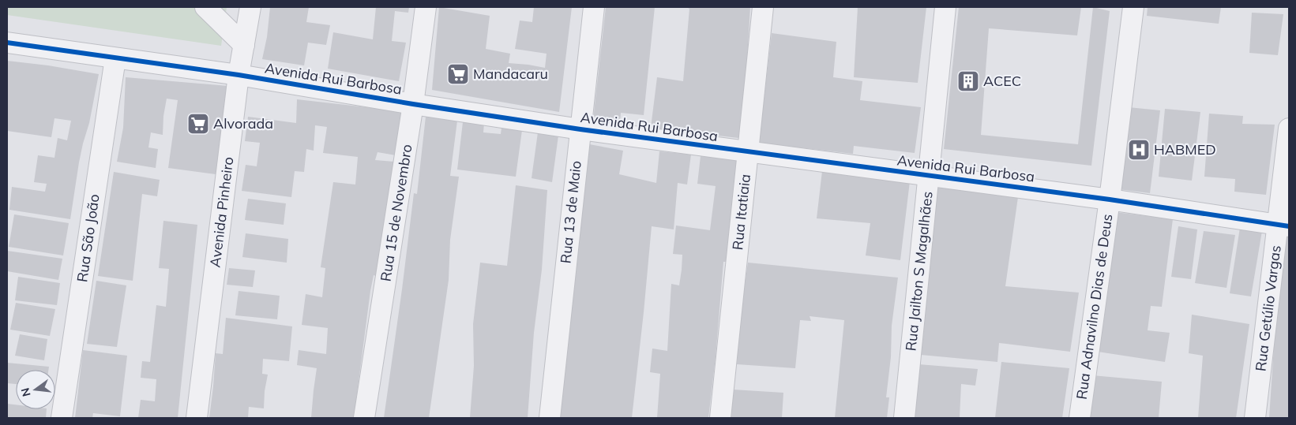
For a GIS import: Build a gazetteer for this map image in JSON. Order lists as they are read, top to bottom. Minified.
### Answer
{"streets":{"street":["Avenida Rui Barbosa","Avenida Pinheiro","Rua 13 de Maio","Rua Itatiaia","Rua 15 de Novembro","Rua São João","Rua Jailton S Magalhães","Rua Adnavilno Dias de Deus","Rua Getúlio Vargas"]},"crossings":[["Avenida Rui Barbosa","Avenida Pinheiro"],["Avenida Rui Barbosa","Rua 13 de Maio"],["Avenida Rui Barbosa","Rua Itatiaia"],["Avenida Rui Barbosa","Rua 15 de Novembro"],["Avenida Rui Barbosa","Rua São João"],["Avenida Rui Barbosa","Rua Jailton S Magalhães"],["Avenida Rui Barbosa","Rua Adnavilno Dias de Deus"],["Avenida Rui Barbosa","Rua Getúlio Vargas"]],"places":{"supermarket":["Mandacaru","Alvorada"],"building":["ACEC"],"hospital":["HABMED"]},"north":"left"}
